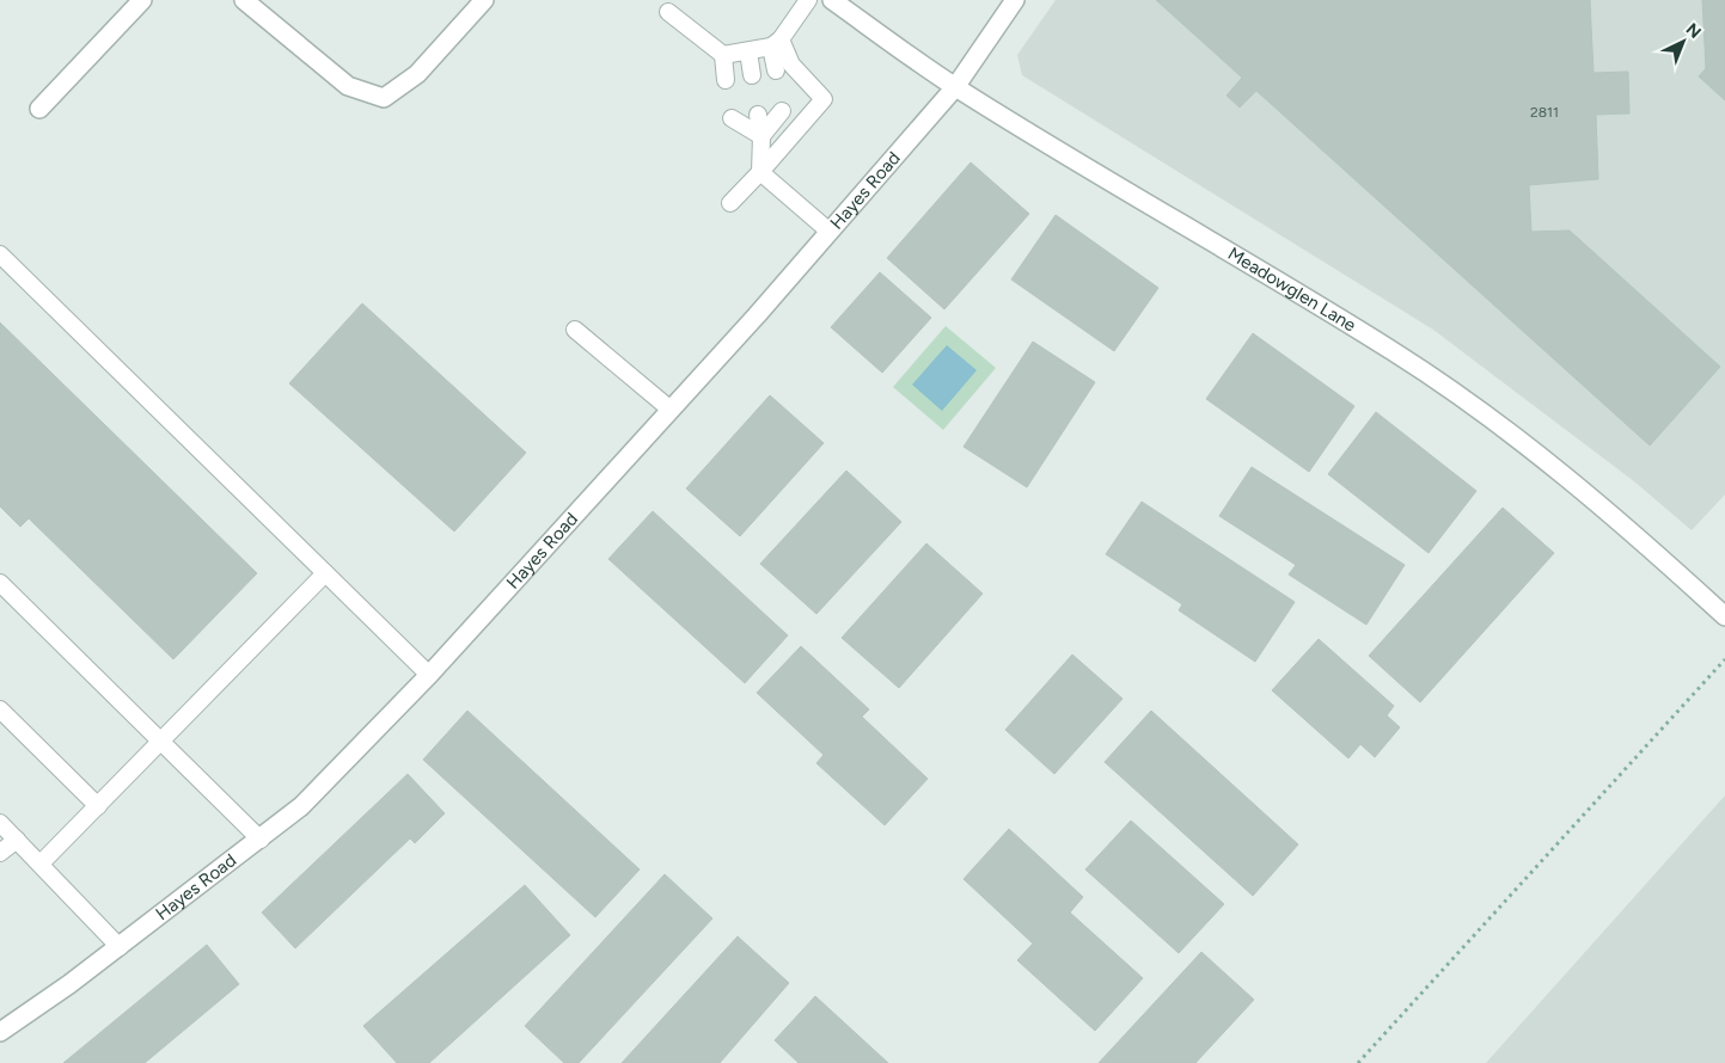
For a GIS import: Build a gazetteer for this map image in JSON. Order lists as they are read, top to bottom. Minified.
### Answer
{"streets":{"street":["Hayes Road","Meadowglen Lane"]},"crossings":[["Hayes Road","Meadowglen Lane"]],"house_numbers":["2811"],"north":"top right"}
